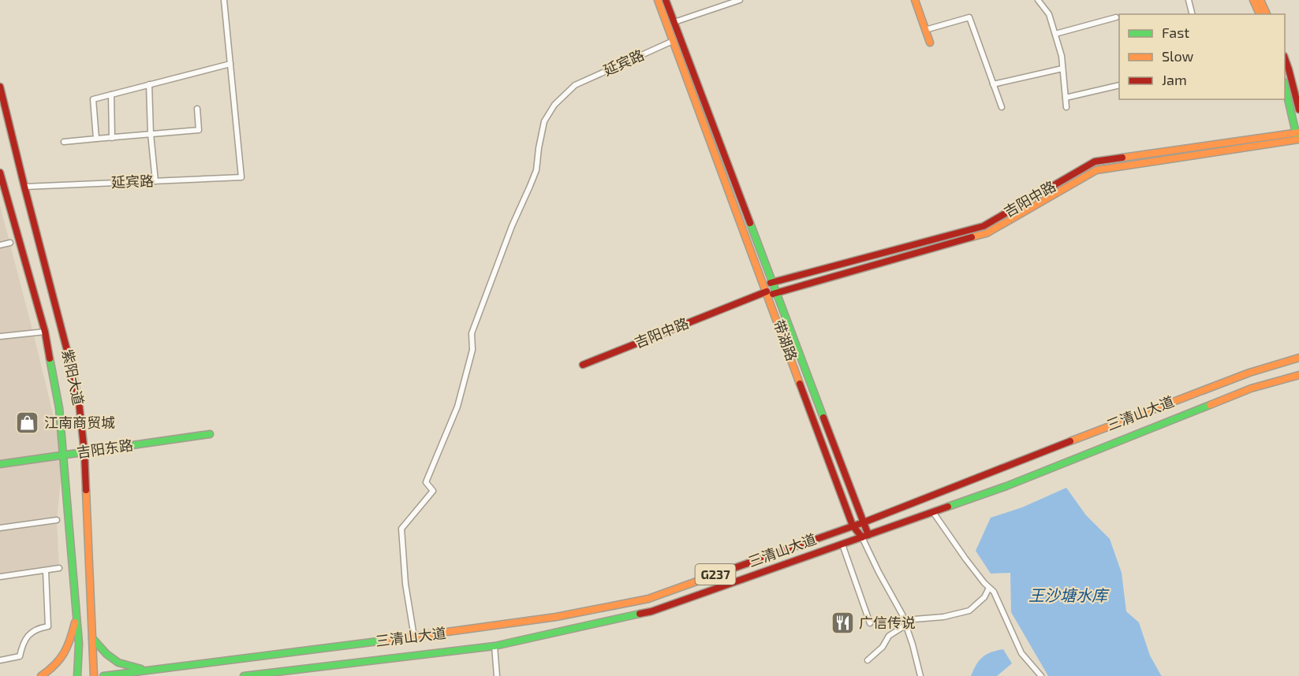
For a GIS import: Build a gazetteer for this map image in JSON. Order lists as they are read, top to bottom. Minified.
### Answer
{"streets":{"main road":["吉阳中路","带湖路","紫阳大道","三清山大道","吉阳东路","G237"],"street":["延宾路"]},"crossings":[["延宾路","带湖路"],["延宾路","紫阳大道"],["延宾路","三清山大道"],["吉阳中路","带湖路"],["带湖路","三清山大道"],["紫阳大道","吉阳东路"]],"water":["王沙塘水库"],"places":{"shop":["江南商贸城"],"restaurant":["广信传说"]},"legend":["Fast","Slow","Jam"]}
